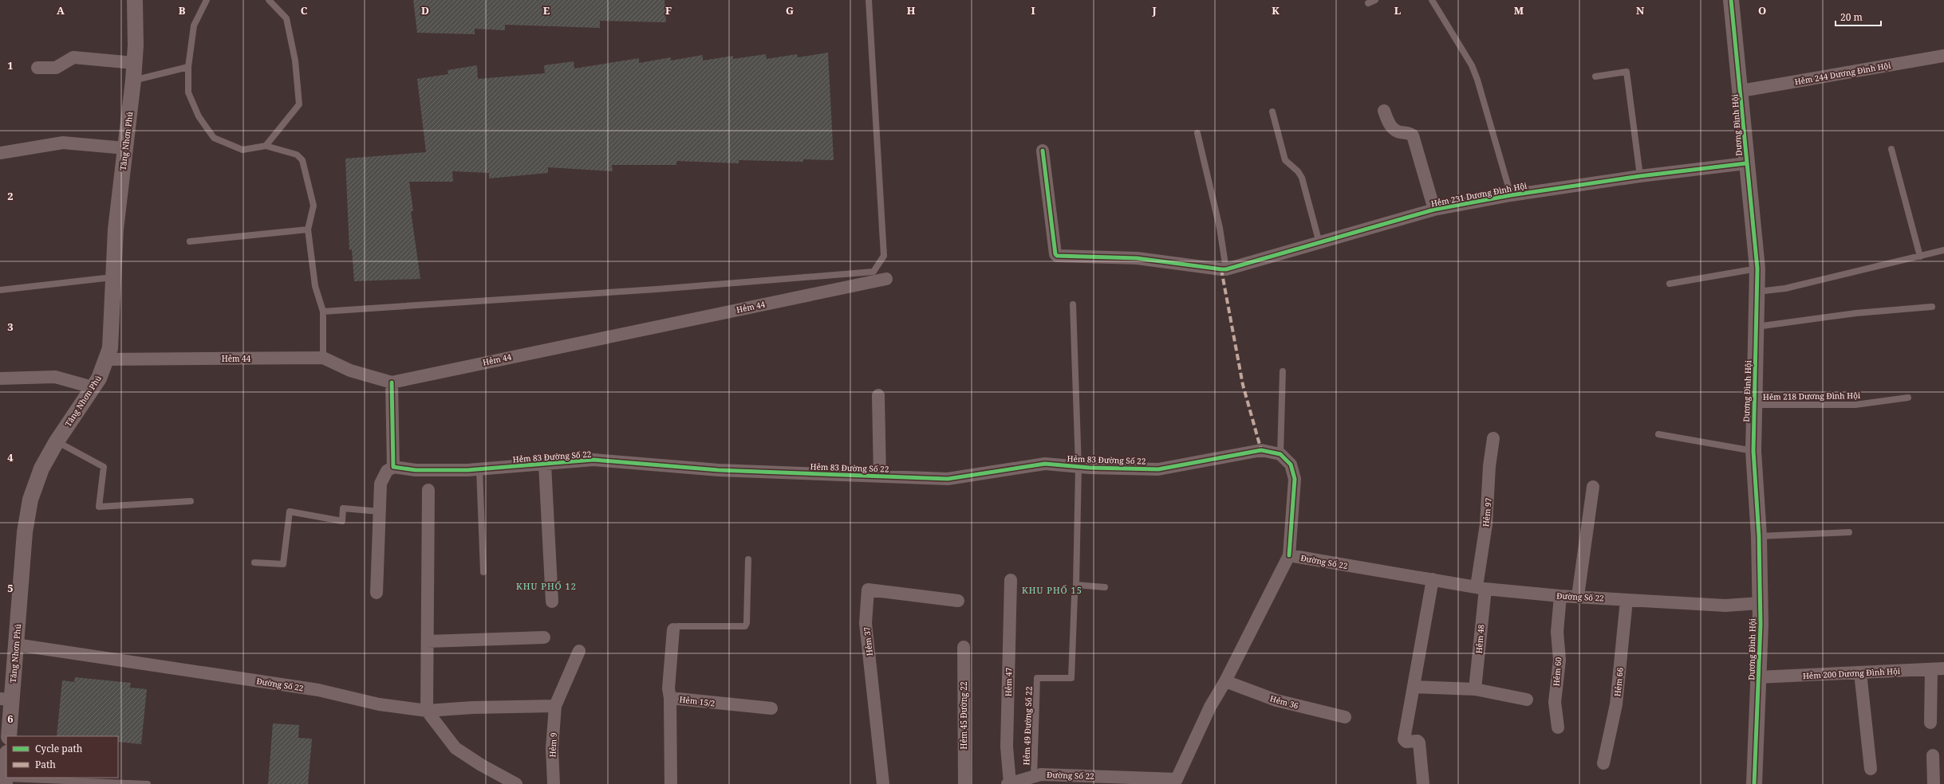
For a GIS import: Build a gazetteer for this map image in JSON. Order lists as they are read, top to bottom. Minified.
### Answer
{"streets":{"street":["Hẻm 244 Dương Đình Hội","Dương Đình Hội","Tăng Nhơn Phú","Hẻm 231 Dương Đình Hội","Hẻm 44","Hẻm 83 Đường Số 22","Hẻm 97","Đường Số 22","Hẻm 48","Hẻm 37","Hẻm 60","Hẻm 200 Dương Đình Hội","Hẻm 47","Hẻm 66","Hẻm 15/2","Hẻm 36","Hẻm 45 Đường 22","Hẻm 9"],"lane":["Hẻm 218 Dương Đình Hội","Hẻm 49 Đường Số 22"]},"crossings":[["Hẻm 244 Dương Đình Hội","Dương Đình Hội"],["Dương Đình Hội","Hẻm 231 Dương Đình Hội"],["Dương Đình Hội","Hẻm 218 Dương Đình Hội"],["Dương Đình Hội","Đường Số 22"],["Dương Đình Hội","Hẻm 200 Dương Đình Hội"],["Tăng Nhơn Phú","Hẻm 44"],["Tăng Nhơn Phú","Đường Số 22"],["Hẻm 97","Đường Số 22"],["Hẻm 97","Hẻm 48"],["Đường Số 22","Hẻm 48"],["Đường Số 22","Hẻm 60"],["Đường Số 22","Hẻm 47"],["Đường Số 22","Hẻm 66"],["Đường Số 22","Hẻm 36"],["Đường Số 22","Hẻm 49 Đường Số 22"],["Đường Số 22","Hẻm 9"]],"districts":["KHU PHỐ 12","KHU PHỐ 15"],"legend":["Cycle path","Path"],"scale_bar":"20 m","grid":{"columns":["A","B","C","D","E","F","G","H","I","J","K","L","M","N","O"],"rows":["1","2","3","4","5","6"]}}
